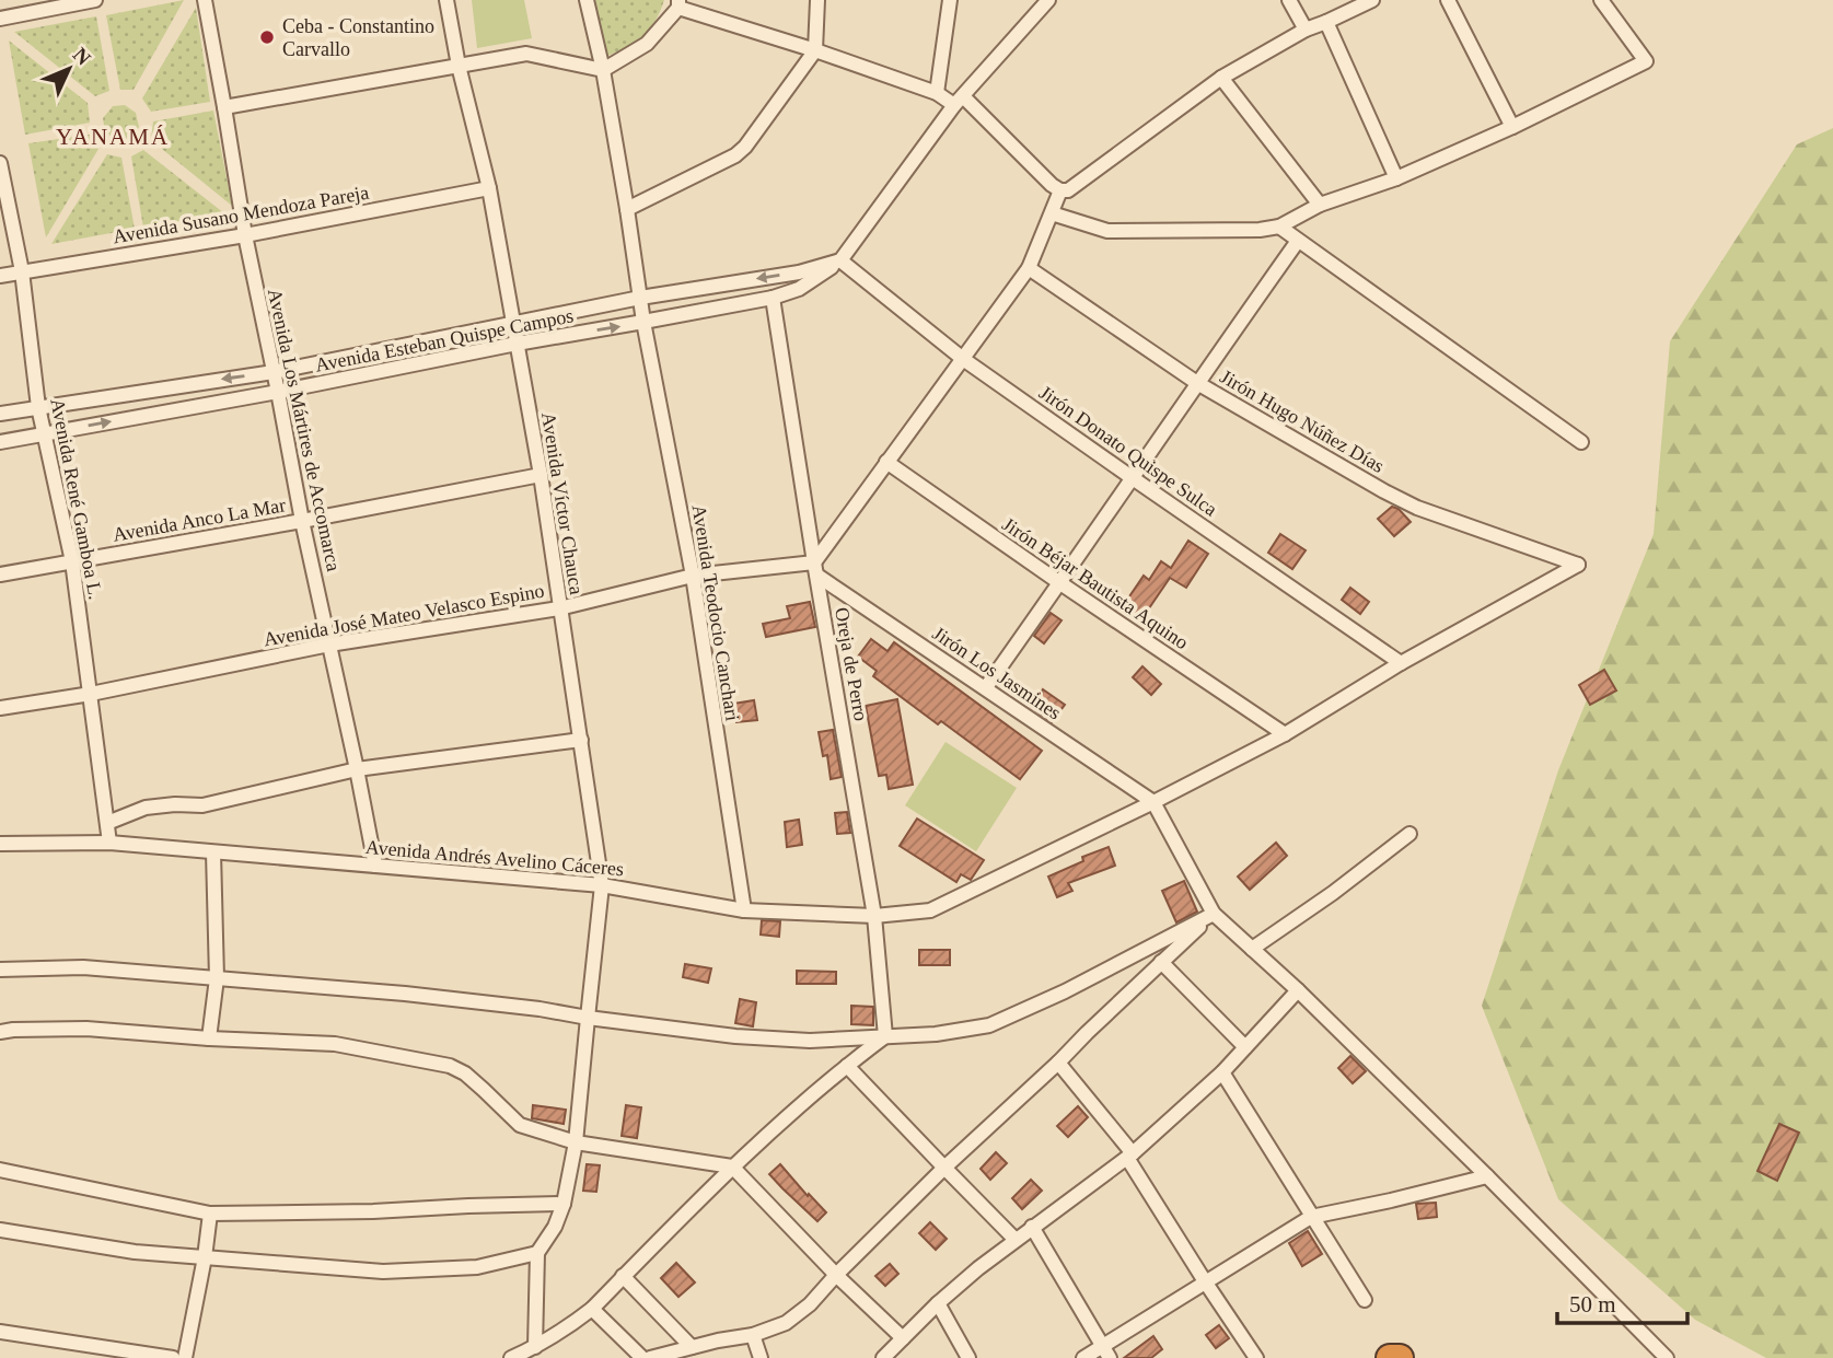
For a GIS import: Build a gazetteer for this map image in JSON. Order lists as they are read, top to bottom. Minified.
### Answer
{"streets":{"street":["Avenida Susano Mendoza Pareja","Avenida Esteban Quispe Campos","Jirón Hugo Núñez Días","Avenida Los Mártires de Accomarca","Jirón Donato Quispe Sulca","Avenida René Gamboa L.","Avenida Víctor Chauca","Avenida Anco La Mar","Jirón Béjar Bautista Aquino","Avenida Teodocio Canchari","Avenida José Mateo Velasco Espino","Oreja de Perro","Jirón Los Jasmines","Avenida Andrés Avelino Cáceres"]},"crossings":[["Avenida Susano Mendoza Pareja","Avenida Los Mártires de Accomarca"],["Avenida Susano Mendoza Pareja","Avenida René Gamboa L."],["Avenida Susano Mendoza Pareja","Avenida Víctor Chauca"],["Avenida Esteban Quispe Campos","Avenida Los Mártires de Accomarca"],["Avenida Esteban Quispe Campos","Jirón Donato Quispe Sulca"],["Avenida Esteban Quispe Campos","Avenida René Gamboa L."],["Avenida Esteban Quispe Campos","Avenida Víctor Chauca"],["Avenida Esteban Quispe Campos","Avenida Teodocio Canchari"],["Avenida Esteban Quispe Campos","Oreja de Perro"],["Jirón Hugo Núñez Días","Avenida Andrés Avelino Cáceres"],["Avenida Los Mártires de Accomarca","Avenida Anco La Mar"],["Avenida Los Mártires de Accomarca","Avenida José Mateo Velasco Espino"],["Avenida Los Mártires de Accomarca","Avenida Andrés Avelino Cáceres"],["Jirón Donato Quispe Sulca","Avenida Andrés Avelino Cáceres"],["Avenida René Gamboa L.","Avenida Anco La Mar"],["Avenida René Gamboa L.","Avenida José Mateo Velasco Espino"],["Avenida René Gamboa L.","Avenida Andrés Avelino Cáceres"],["Avenida Víctor Chauca","Avenida Anco La Mar"],["Avenida Víctor Chauca","Avenida José Mateo Velasco Espino"],["Avenida Víctor Chauca","Avenida Andrés Avelino Cáceres"],["Jirón Béjar Bautista Aquino","Avenida Andrés Avelino Cáceres"],["Avenida Teodocio Canchari","Avenida José Mateo Velasco Espino"],["Avenida Teodocio Canchari","Avenida Andrés Avelino Cáceres"],["Avenida José Mateo Velasco Espino","Oreja de Perro"],["Avenida José Mateo Velasco Espino","Jirón Los Jasmines"],["Oreja de Perro","Jirón Los Jasmines"],["Oreja de Perro","Avenida Andrés Avelino Cáceres"],["Jirón Los Jasmines","Avenida Andrés Avelino Cáceres"]],"districts":["YANAMÁ"],"places":["Ceba - Constantino Carvallo"],"scale_bar":"50 m","north":"top right"}
